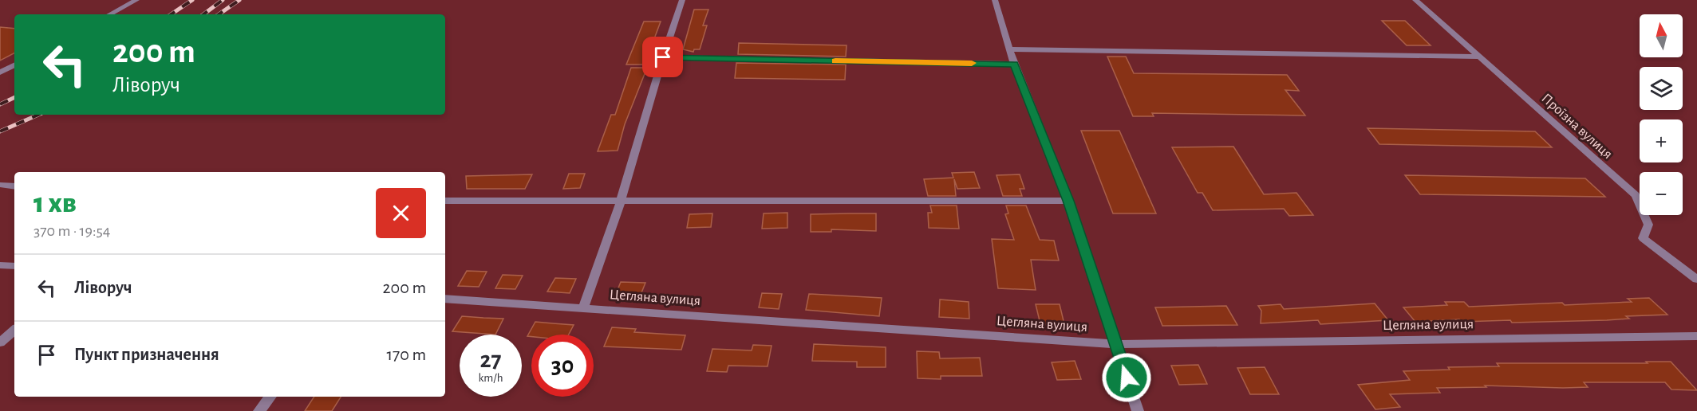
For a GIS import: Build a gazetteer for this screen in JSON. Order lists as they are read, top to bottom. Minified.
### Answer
{"streets":{"street":["Проїзна вулиця","Цегляна вулиця"]},"north":"top","page":{"map_buttons":["+","−"],"turn":["200 m","Ліворуч"],"heading":["1 хв","370 m · 19:54"],"list":[{"name":"Ліворуч","value":"200 m"},{"name":"Пункт призначення","value":"170 m"}],"speed":"27 km/h","limit":"30"}}
